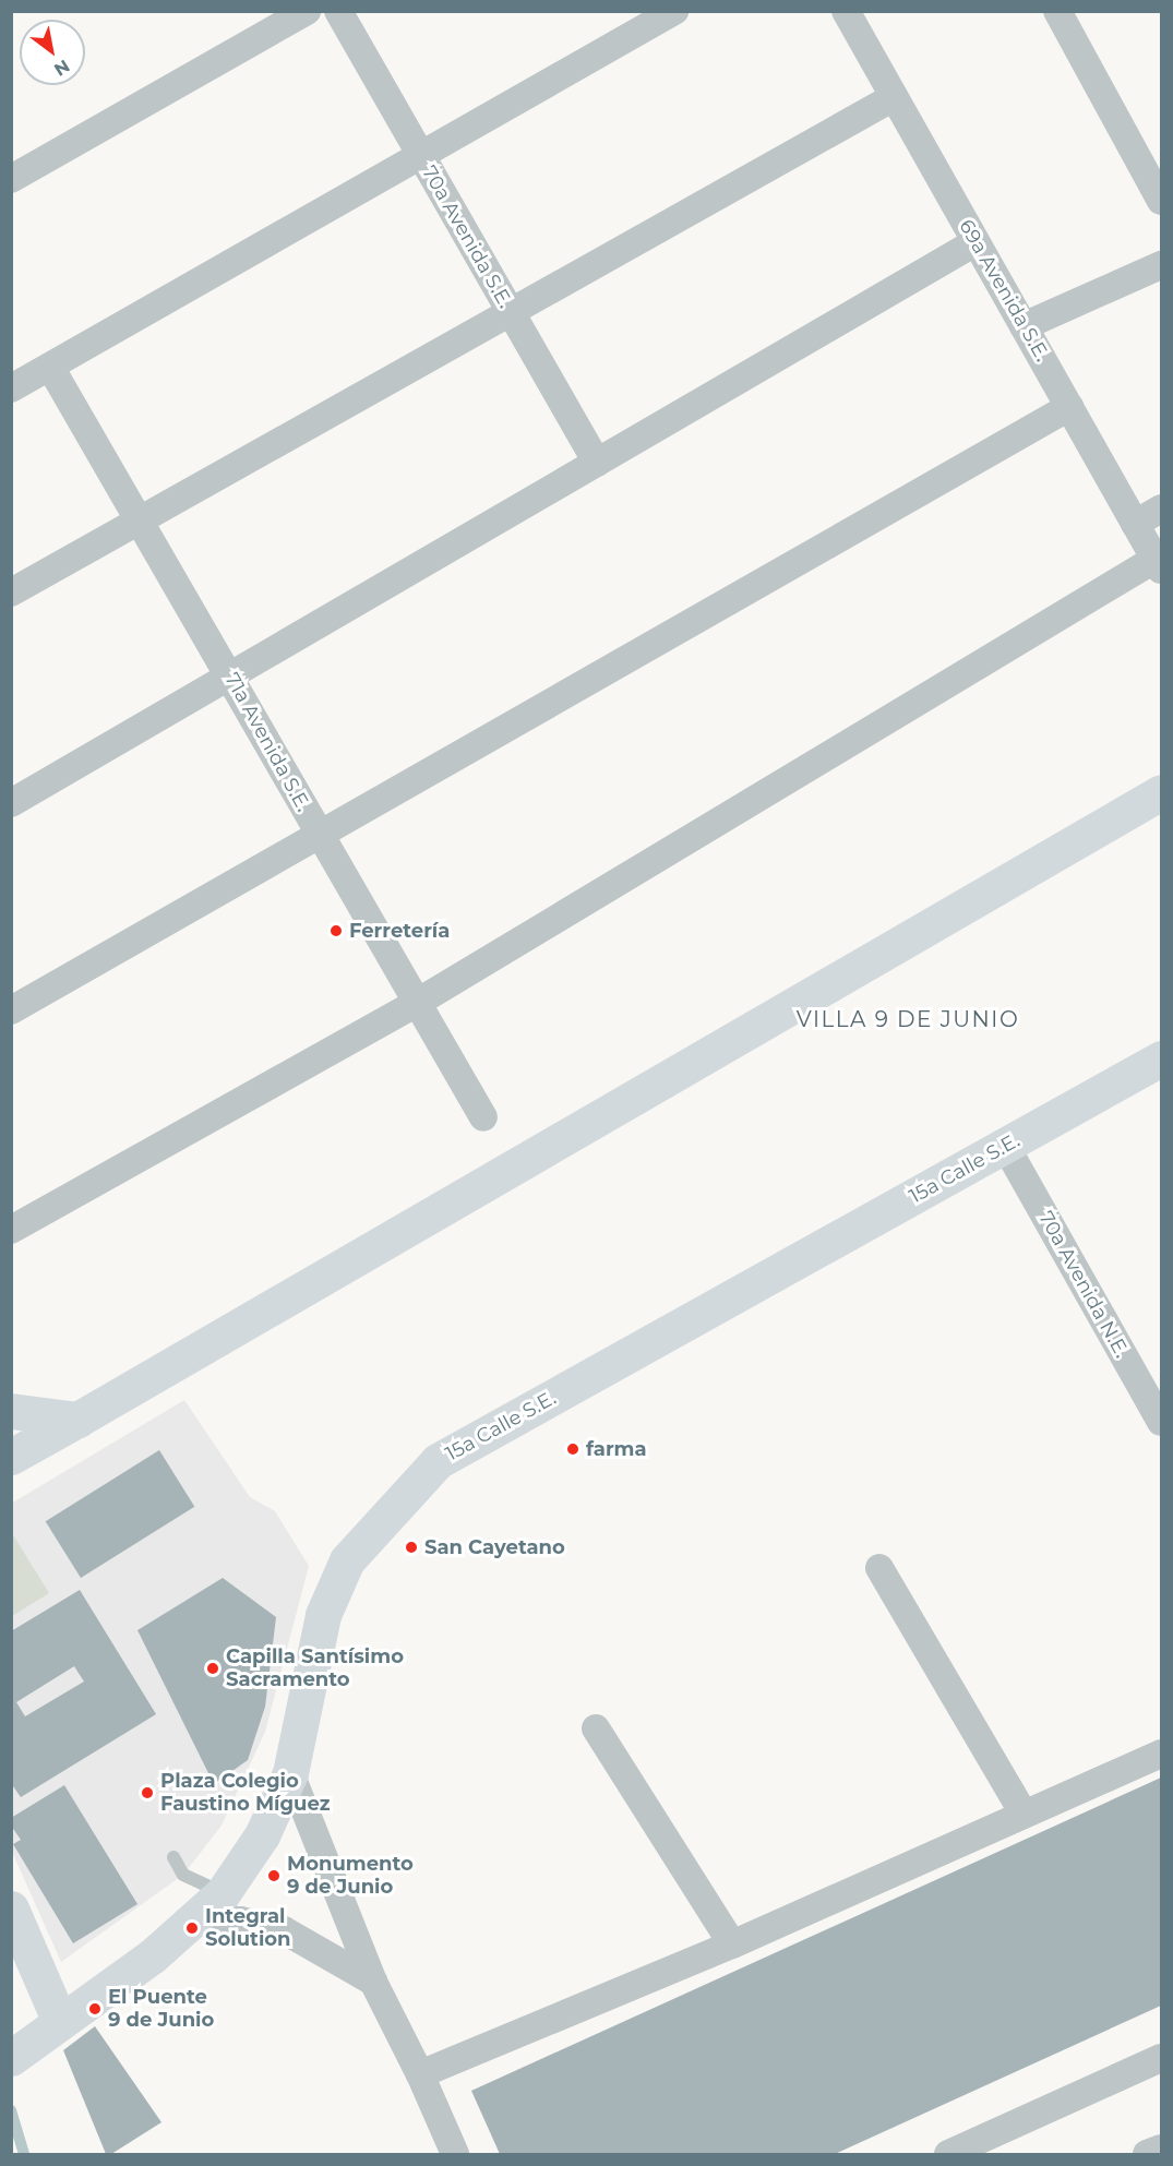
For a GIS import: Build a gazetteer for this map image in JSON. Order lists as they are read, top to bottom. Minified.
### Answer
{"streets":{"street":["70a Avenida S.E.","69a Avenida S.E.","71a Avenida S.E.","15a Calle S.E.","70a Avenida N.E."]},"crossings":[["15a Calle S.E.","70a Avenida N.E."]],"districts":["VILLA 9 DE JUNIO"],"places":["Ferretería","farma","San Cayetano","Capilla Santísimo Sacramento","Plaza Colegio Faustino Míguez","Monumento 9 de Junio","Integral Solution","El Puente 9 de Junio"],"north":"bottom right"}
